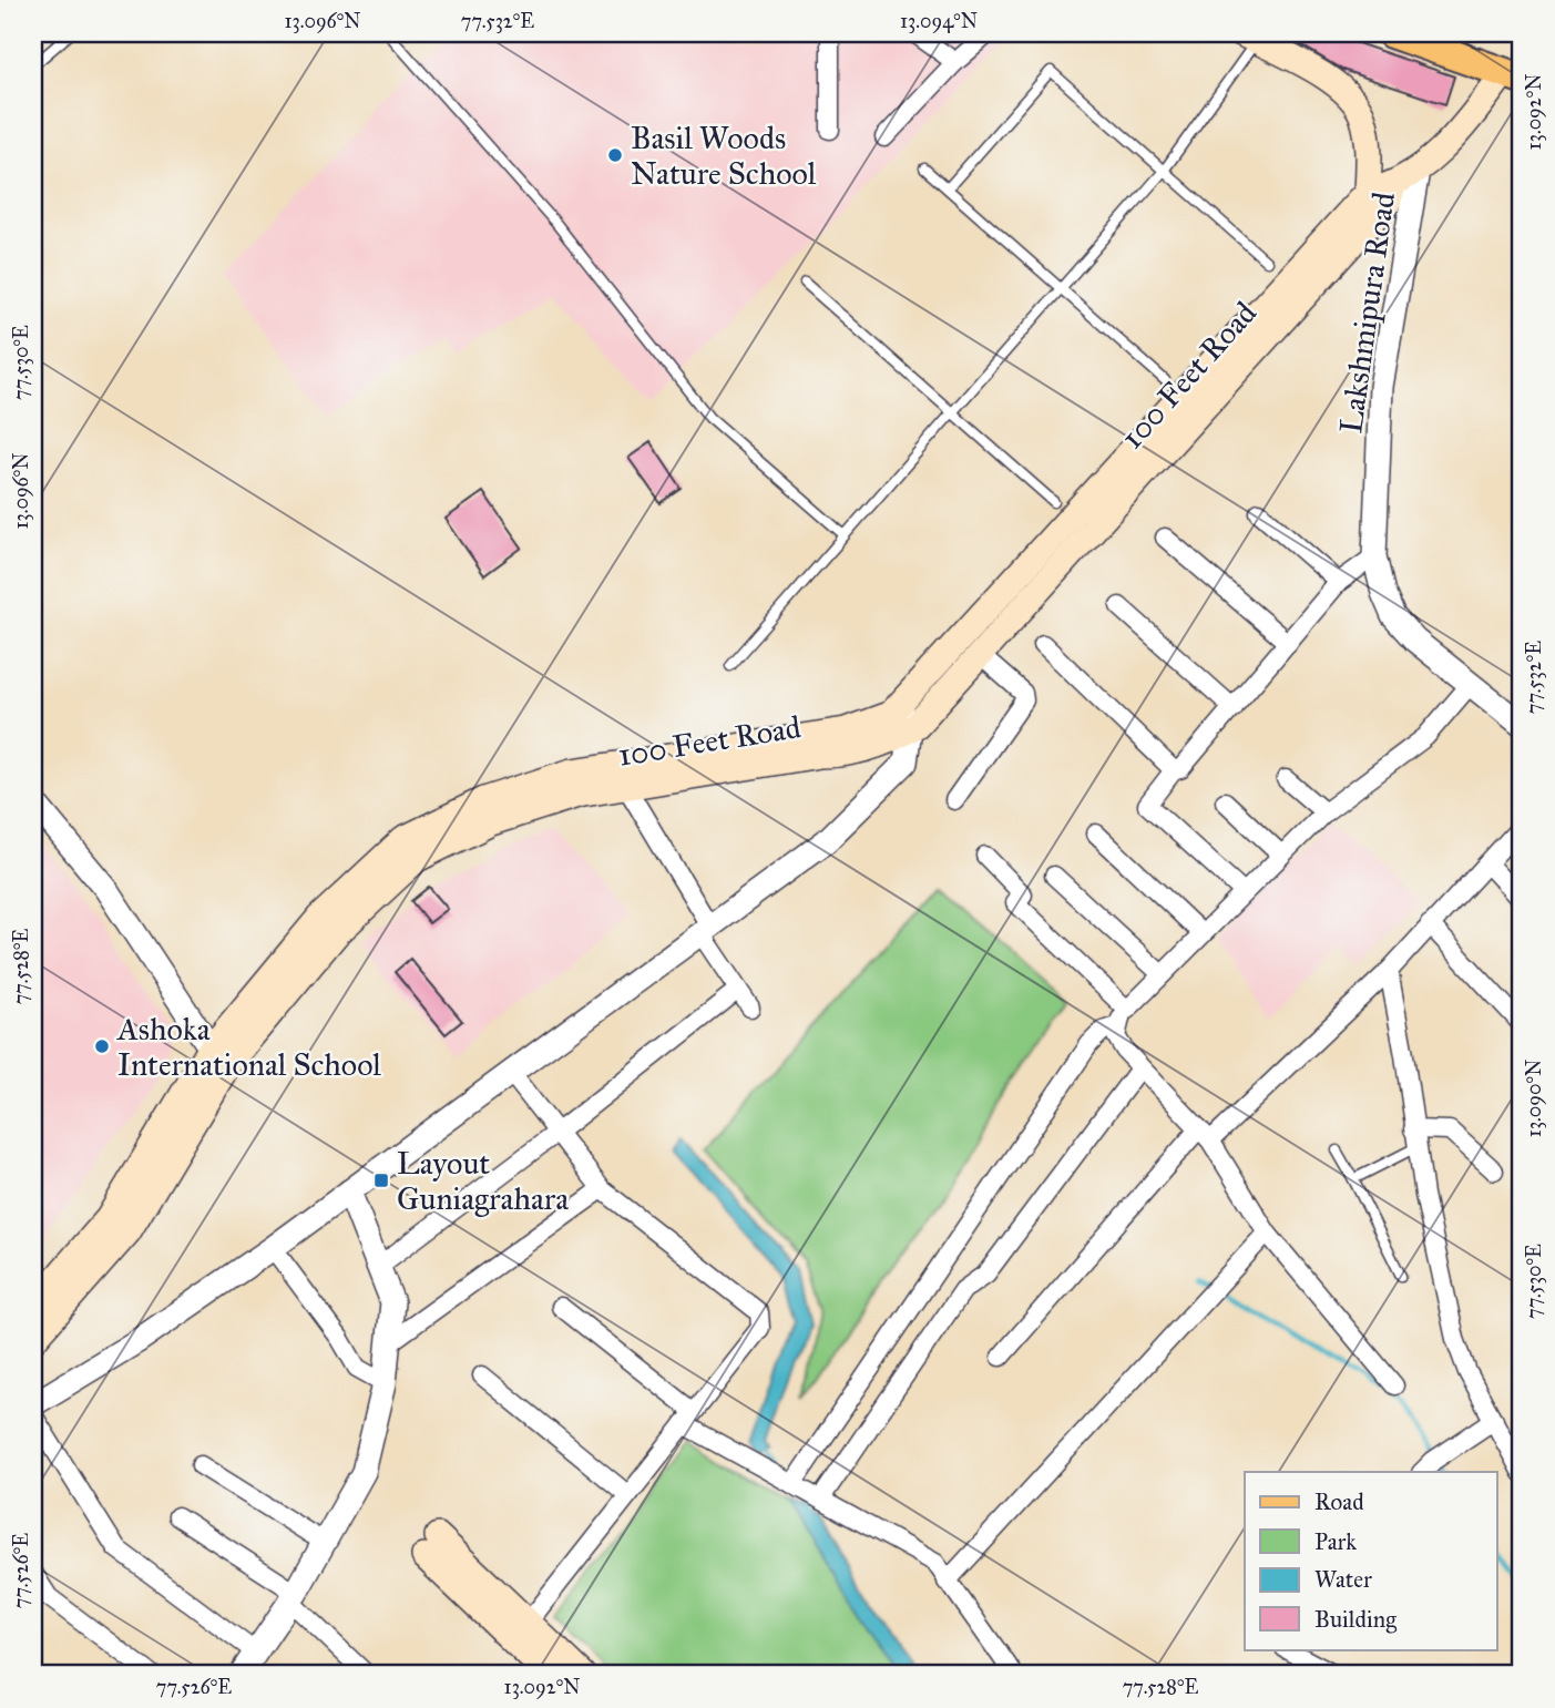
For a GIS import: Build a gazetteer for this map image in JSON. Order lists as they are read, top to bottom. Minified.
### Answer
{"streets":{"main road":["100 Feet Road"],"street":["Lakshmipura Road"]},"crossings":[["Lakshmipura Road","100 Feet Road"]],"places":{"other":["Basil Woods Nature School","Ashoka International School"],"transit":["Layout Guniagrahara"]},"legend":["Road","Park","Water","Building"],"coordinates":["13.096°N","77.532°E","13.094°N","13.092°N","77.530°E","77.528°E","13.090°N","77.526°E"]}
